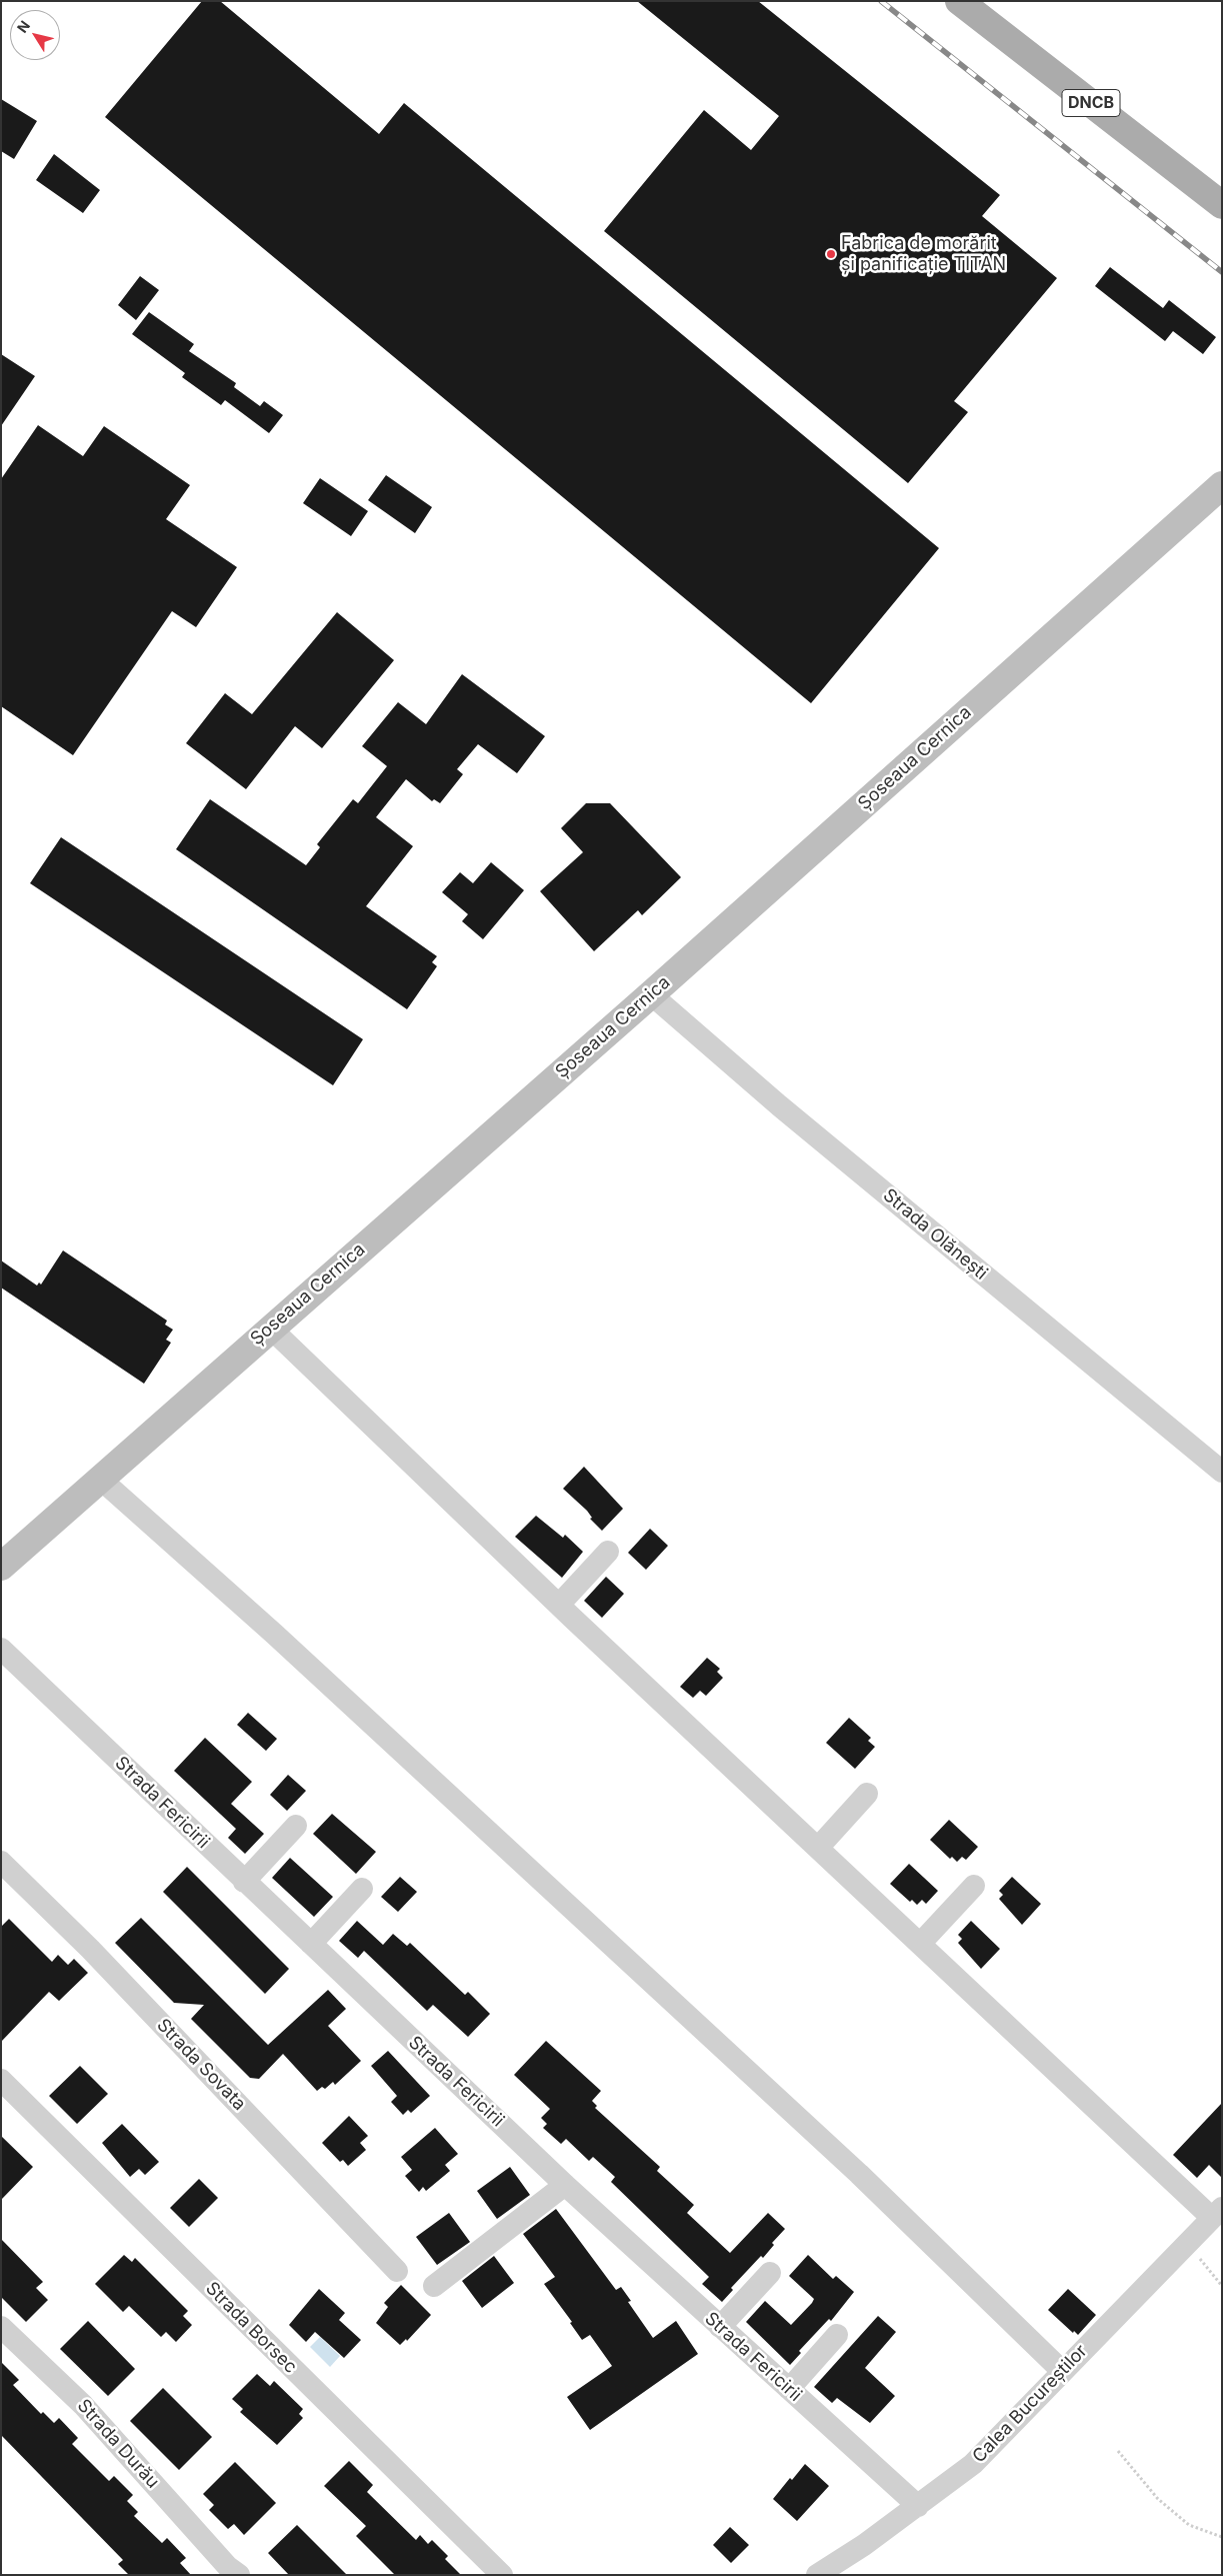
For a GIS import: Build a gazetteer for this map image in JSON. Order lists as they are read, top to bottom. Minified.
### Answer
{"streets":{"main road":["DNCB"],"street":["Șoseaua Cernica","Strada Olănești","Strada Fericirii","Strada Sovata","Strada Borsec","Calea Bucureștilor","Strada Durău"]},"crossings":[["Șoseaua Cernica","Strada Olănești"],["Strada Fericirii","Calea Bucureștilor"]],"places":["Fabrica de morărit și panificație TITAN"],"north":"top left"}
